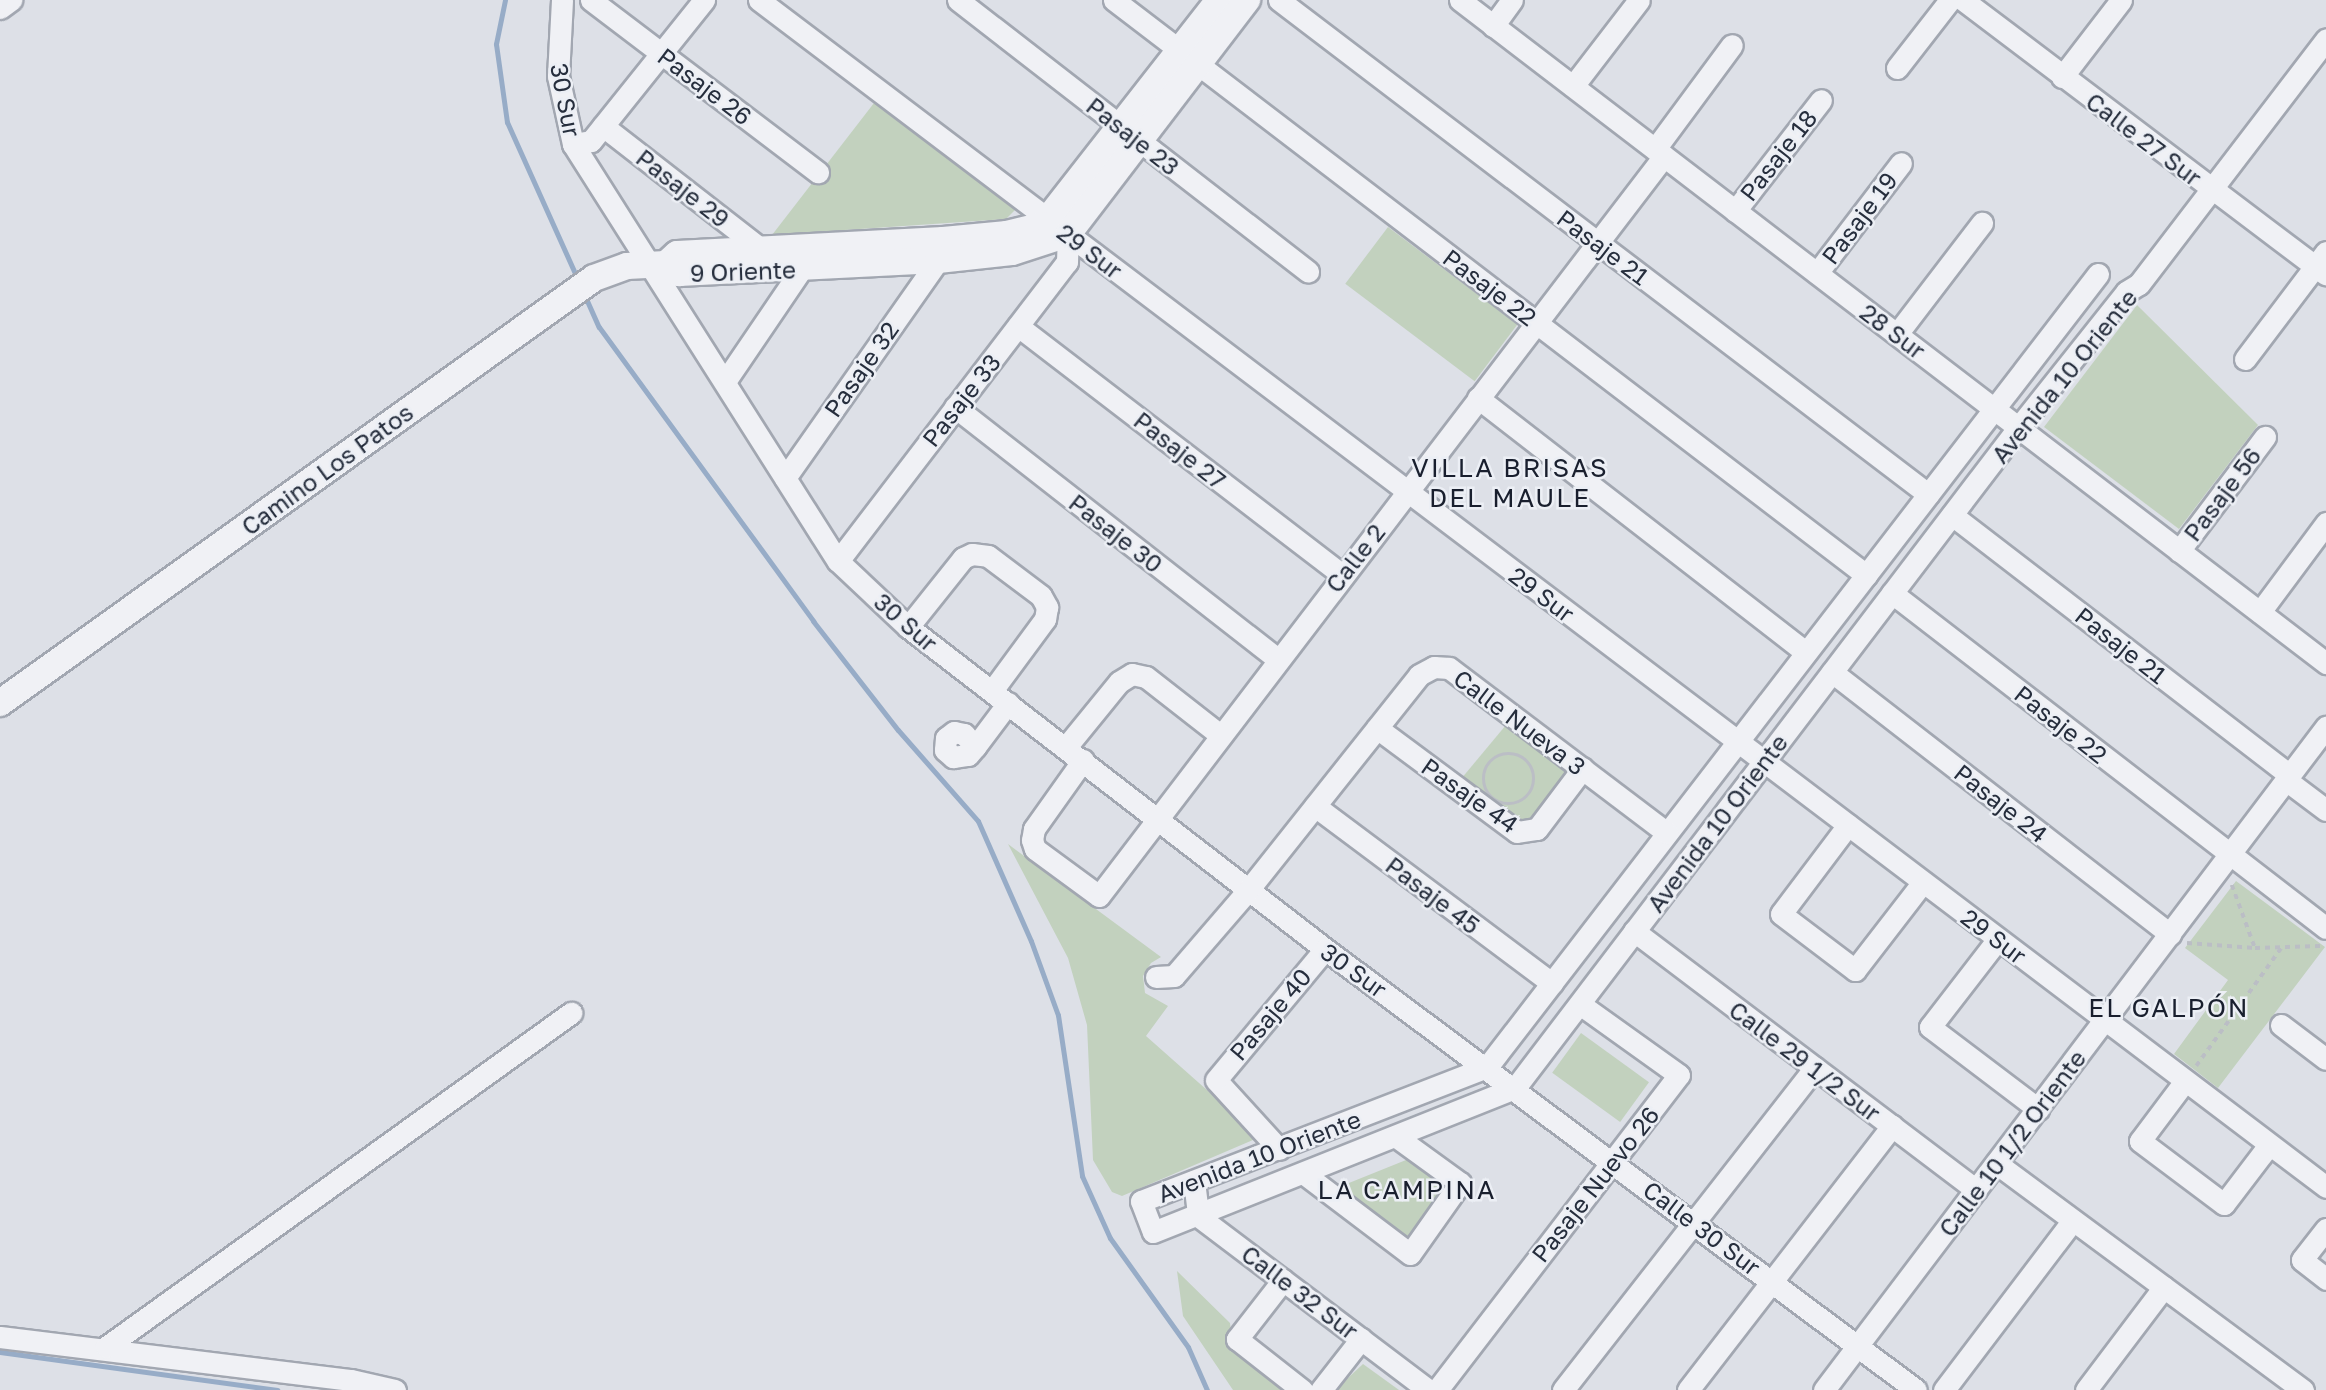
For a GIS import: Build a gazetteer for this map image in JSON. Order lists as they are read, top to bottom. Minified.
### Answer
{"streets":{"street":["Pasaje 26","30 Sur","Pasaje 23","Calle 27 Sur","Pasaje 18","Pasaje 29","Pasaje 19","Pasaje 21","29 Sur","9 Oriente","Pasaje 22","28 Sur","Pasaje 32","Avenida 10 Oriente","Pasaje 33","Pasaje 27","Camino Los Patos","Pasaje 56","Pasaje 30","Calle 2","Calle Nueva 3","Pasaje 44","Pasaje 24","Pasaje 45","Pasaje 40","Calle 29 1/2 Sur","Calle 10 1/2 Oriente","Pasaje Nuevo 26","Calle 30 Sur","Calle 32 Sur"]},"crossings":[["30 Sur","9 Oriente"],["30 Sur","Pasaje 32"],["30 Sur","Avenida 10 Oriente"],["30 Sur","Pasaje 33"],["30 Sur","Camino Los Patos"],["30 Sur","Calle 2"],["30 Sur","Calle Nueva 3"],["30 Sur","Pasaje 40"],["30 Sur","Calle 30 Sur"],["Calle 27 Sur","Avenida 10 Oriente"],["Pasaje 18","28 Sur"],["Pasaje 29","9 Oriente"],["Pasaje 19","28 Sur"],["Pasaje 21","Avenida 10 Oriente"],["Pasaje 21","Calle 2"],["Pasaje 21","Calle 10 1/2 Oriente"],["29 Sur","9 Oriente"],["29 Sur","Avenida 10 Oriente"],["29 Sur","Pasaje 33"],["29 Sur","Calle 2"],["29 Sur","Calle 10 1/2 Oriente"],["9 Oriente","Pasaje 32"],["9 Oriente","Pasaje 33"],["9 Oriente","Camino Los Patos"],["Pasaje 22","Avenida 10 Oriente"],["Pasaje 22","Calle 2"],["Pasaje 22","Calle 10 1/2 Oriente"],["28 Sur","Avenida 10 Oriente"],["28 Sur","Pasaje 56"],["28 Sur","Calle 2"],["Avenida 10 Oriente","Calle Nueva 3"],["Avenida 10 Oriente","Pasaje 24"],["Avenida 10 Oriente","Pasaje 45"],["Avenida 10 Oriente","Pasaje 40"],["Avenida 10 Oriente","Calle 29 1/2 Sur"],["Avenida 10 Oriente","Pasaje Nuevo 26"],["Avenida 10 Oriente","Calle 30 Sur"],["Avenida 10 Oriente","Calle 32 Sur"],["Pasaje 33","Pasaje 27"],["Pasaje 33","Pasaje 30"],["Pasaje 27","Calle 2"],["Pasaje 30","Calle 2"],["Calle Nueva 3","Pasaje 44"],["Calle Nueva 3","Pasaje 45"],["Pasaje 24","Calle 10 1/2 Oriente"],["Calle 29 1/2 Sur","Calle 10 1/2 Oriente"],["Calle 10 1/2 Oriente","Calle 30 Sur"],["Pasaje Nuevo 26","Calle 30 Sur"]],"districts":["VILLA BRISAS DEL MAULE","EL GALPÓN","LA CAMPINA"]}
